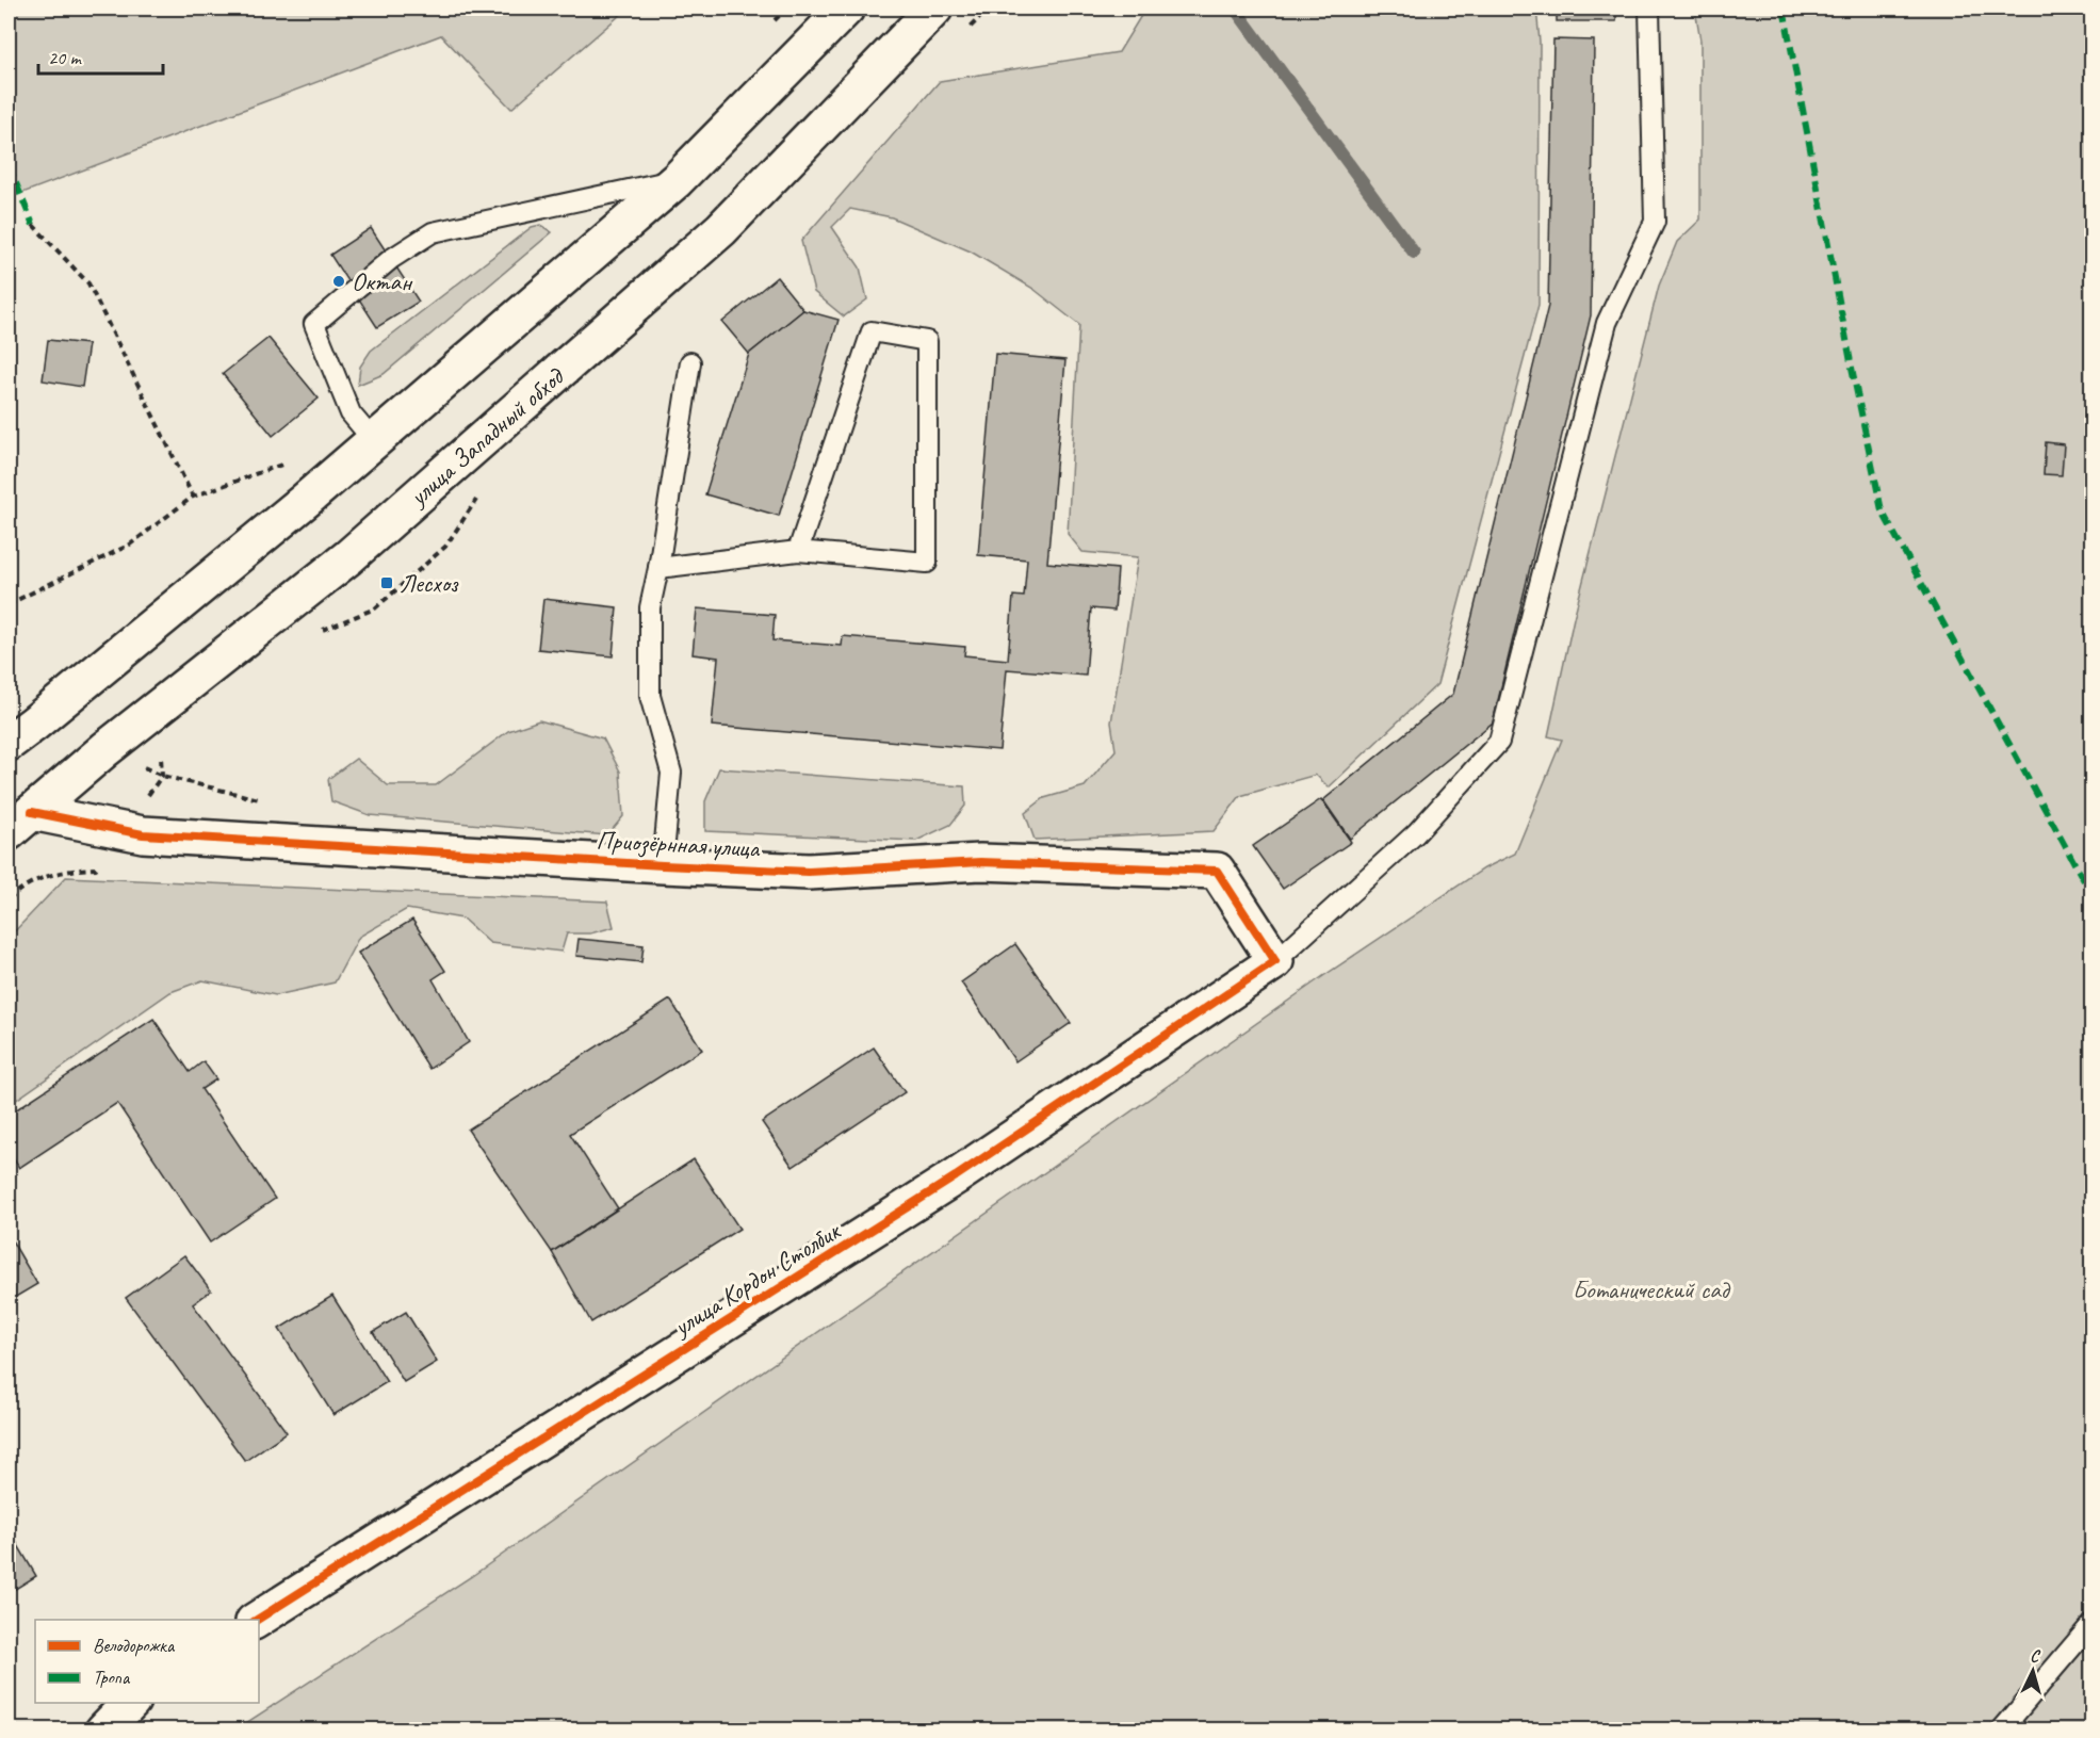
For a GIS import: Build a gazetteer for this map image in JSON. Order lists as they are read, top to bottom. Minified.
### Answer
{"streets":{"street":["улица Западный обход","Приозёрнная улица","улица Кордон Столбик"]},"crossings":[["улица Западный обход","Приозёрнная улица"],["Приозёрнная улица","улица Кордон Столбик"]],"parks":["Ботанический сад"],"places":{"other":["Октан"],"transit":["Лесхоз"]},"legend":["Велодорожка","Тропа"],"scale_bar":"20 m","north":"top"}
